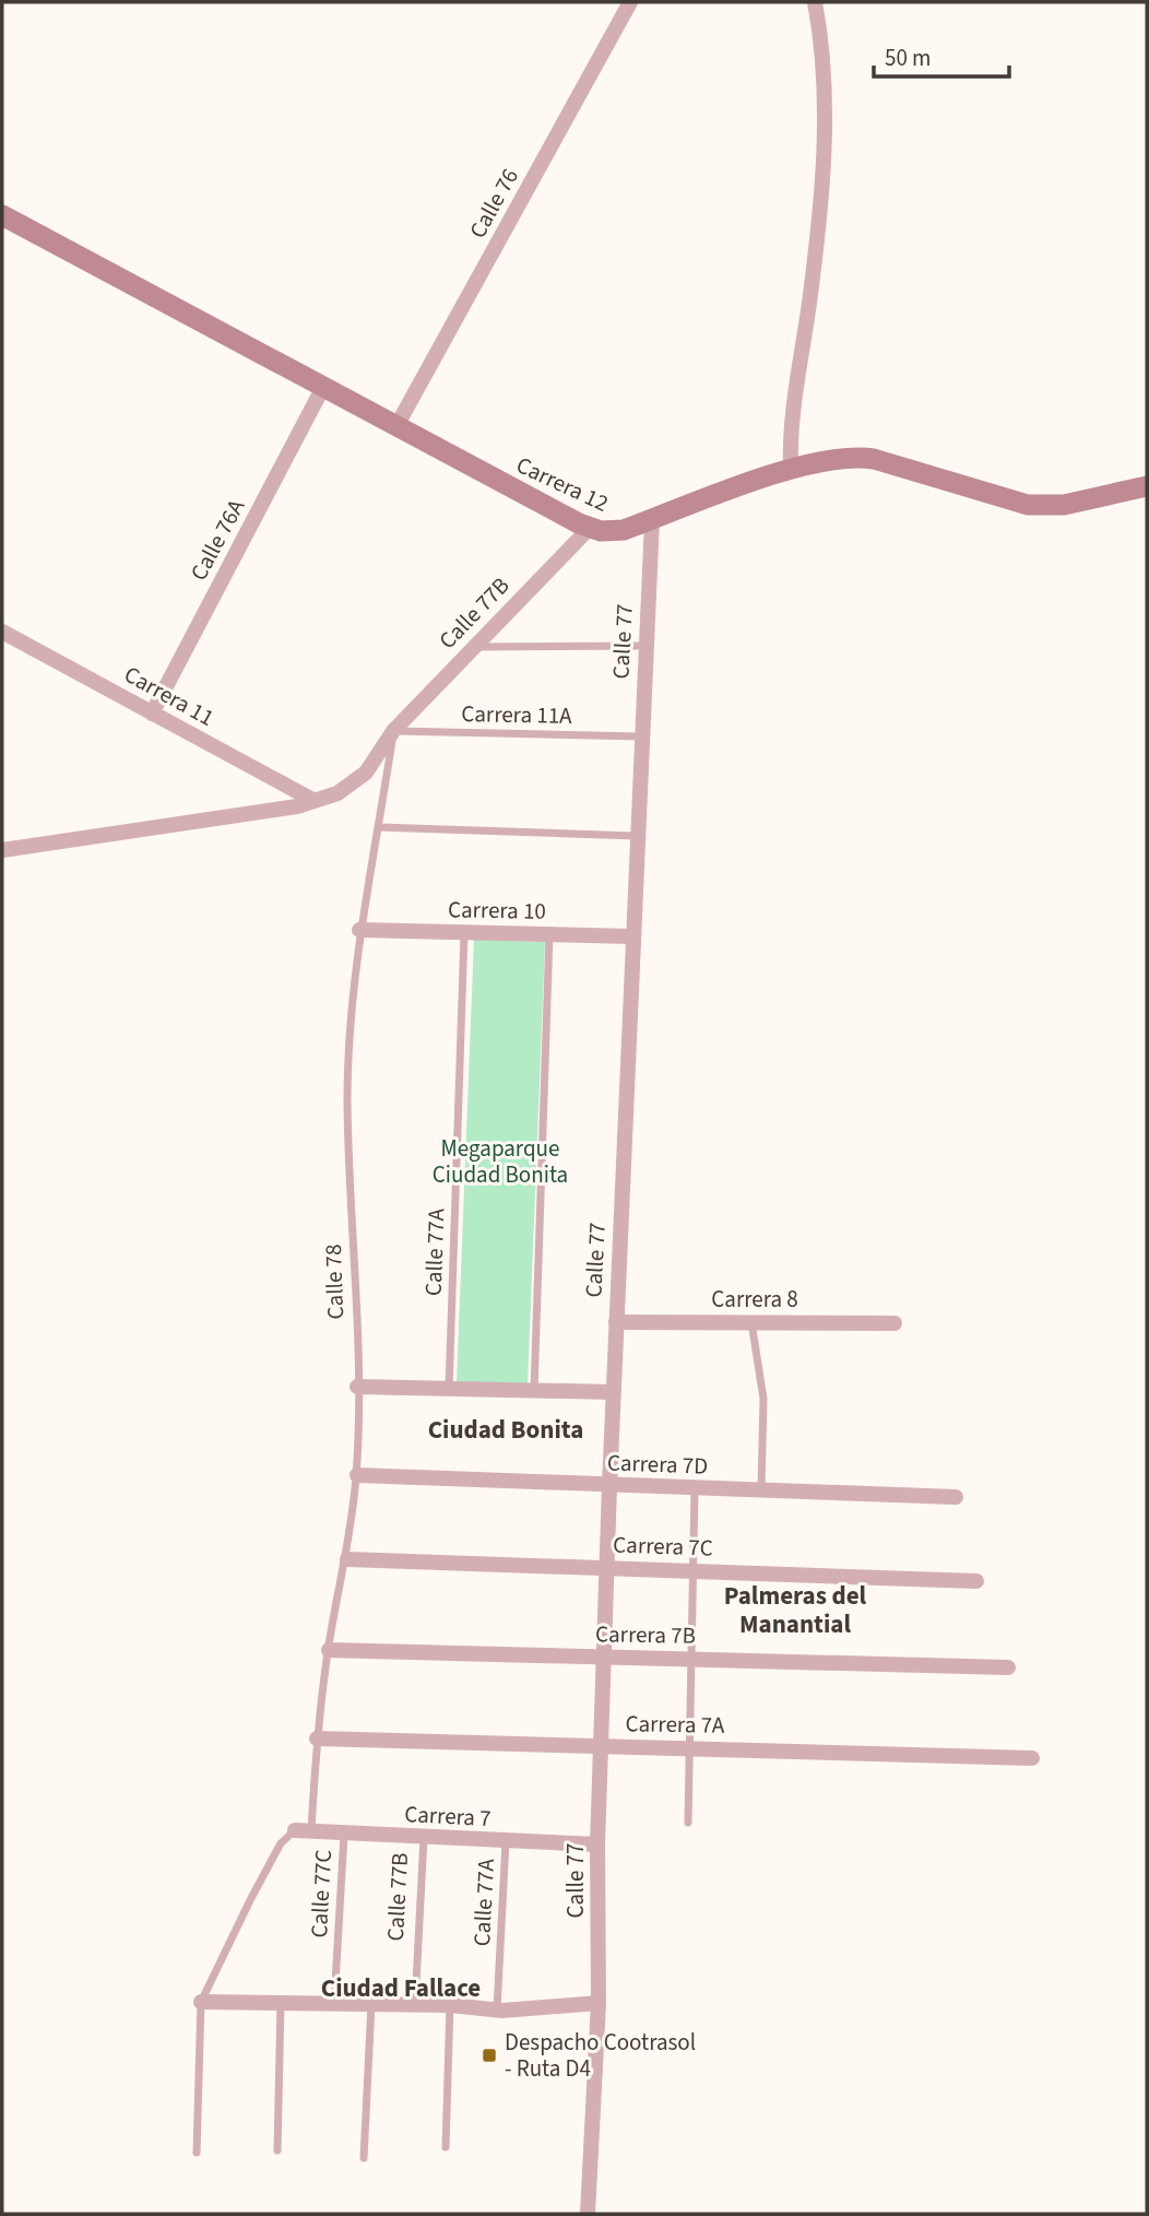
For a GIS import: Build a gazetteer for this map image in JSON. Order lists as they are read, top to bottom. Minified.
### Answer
{"streets":{"main road":["Carrera 12"],"street":["Calle 76","Calle 76A","Calle 77B","Calle 77","Carrera 11","Carrera 10","Carrera 8","Carrera 7D","Carrera 7C","Carrera 7B","Carrera 7A","Carrera 7"],"lane":["Carrera 11A","Calle 77A","Calle 78","Calle 77C"]},"crossings":[["Calle 76","Carrera 12"],["Carrera 12","Calle 76A"],["Carrera 12","Calle 77B"],["Carrera 12","Calle 77"],["Calle 76A","Carrera 11"],["Calle 77B","Carrera 11"],["Calle 77B","Carrera 11A"],["Calle 77B","Calle 78"],["Calle 77B","Carrera 7"],["Calle 77","Carrera 11A"],["Calle 77","Carrera 10"],["Calle 77","Carrera 8"],["Calle 77","Carrera 7D"],["Calle 77","Carrera 7C"],["Calle 77","Carrera 7B"],["Calle 77","Carrera 7A"],["Calle 77","Carrera 7"],["Carrera 11A","Calle 78"],["Carrera 10","Calle 77A"],["Carrera 10","Calle 78"],["Calle 77A","Carrera 7"],["Calle 78","Carrera 7D"],["Calle 78","Carrera 7C"],["Calle 78","Carrera 7B"],["Calle 78","Carrera 7A"],["Calle 78","Carrera 7"],["Carrera 7","Calle 77C"]],"districts":["Ciudad Bonita","Palmeras del Manantial","Ciudad Fallace"],"parks":["Megaparque Ciudad Bonita"],"places":{"transit":["Despacho Cootrasol - Ruta D4"]},"scale_bar":"50 m"}
